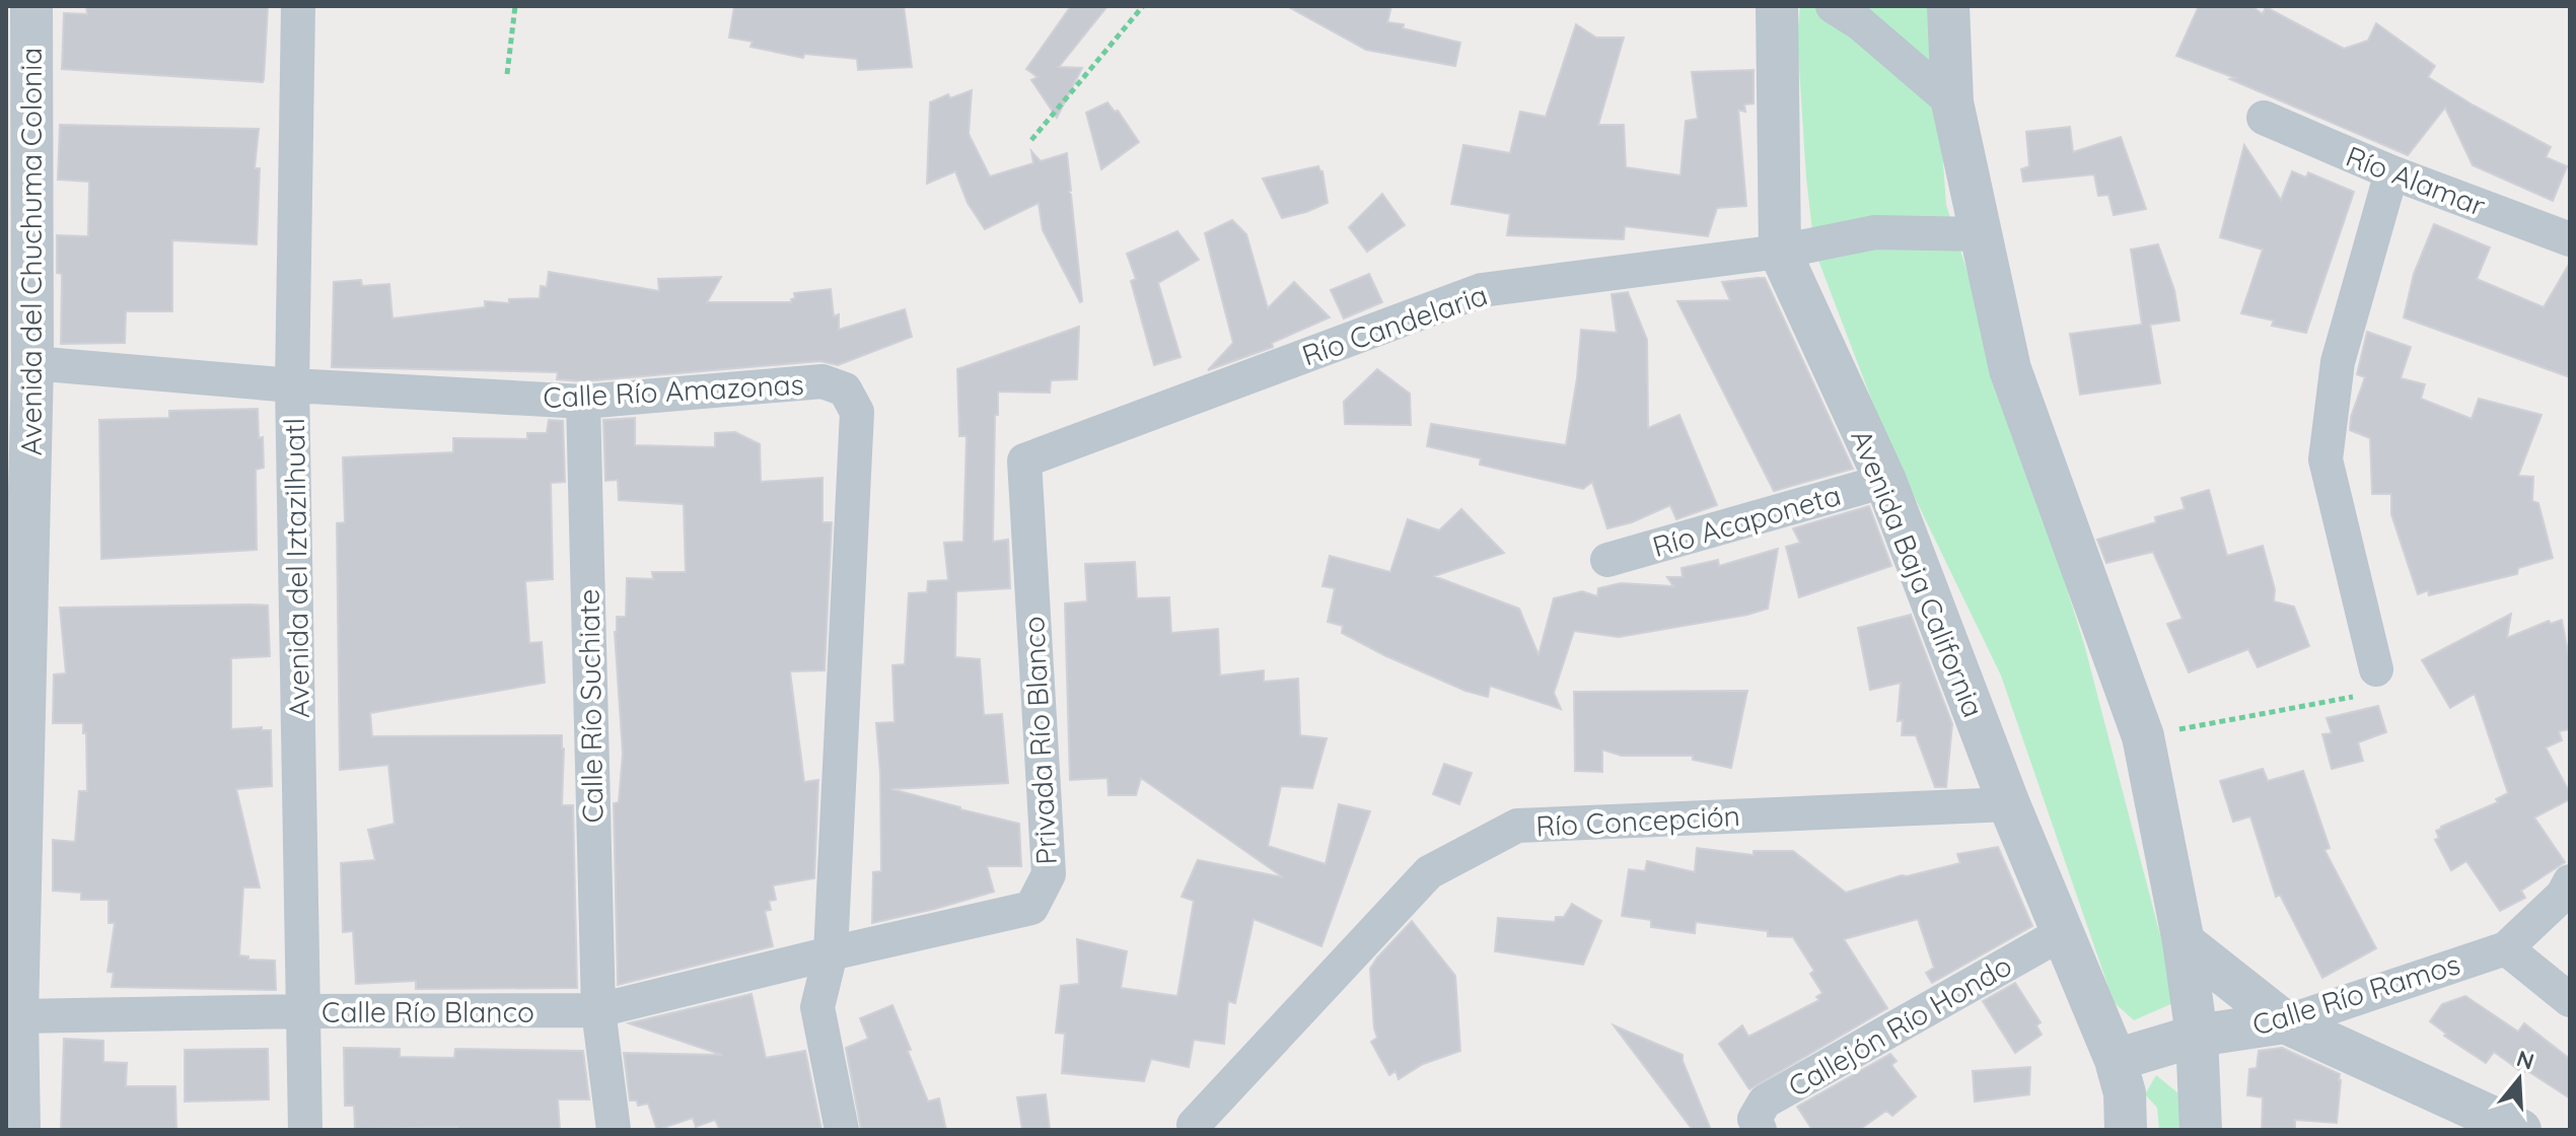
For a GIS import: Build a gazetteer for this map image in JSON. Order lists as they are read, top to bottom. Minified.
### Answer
{"streets":{"street":["Río Alamar","Avenida del Chuchuma Colonia","Río Candelaria","Calle Río Amazonas","Río Acaponeta","Avenida del Iztazilhuatl","Avenida Baja California","Calle Río Suchiate","Privada Río Blanco","Río Concepción","Calle Río Ramos","Calle Río Blanco","Callejón Río Hondo"]},"crossings":[["Avenida del Chuchuma Colonia","Calle Río Amazonas"],["Avenida del Chuchuma Colonia","Calle Río Blanco"],["Río Candelaria","Avenida Baja California"],["Río Candelaria","Privada Río Blanco"],["Calle Río Amazonas","Avenida del Iztazilhuatl"],["Calle Río Amazonas","Calle Río Suchiate"],["Calle Río Amazonas","Privada Río Blanco"],["Calle Río Amazonas","Calle Río Blanco"],["Río Acaponeta","Avenida Baja California"],["Avenida del Iztazilhuatl","Calle Río Blanco"],["Avenida Baja California","Río Concepción"],["Avenida Baja California","Calle Río Ramos"],["Avenida Baja California","Callejón Río Hondo"],["Calle Río Suchiate","Calle Río Blanco"],["Privada Río Blanco","Calle Río Blanco"]],"north":"top"}
